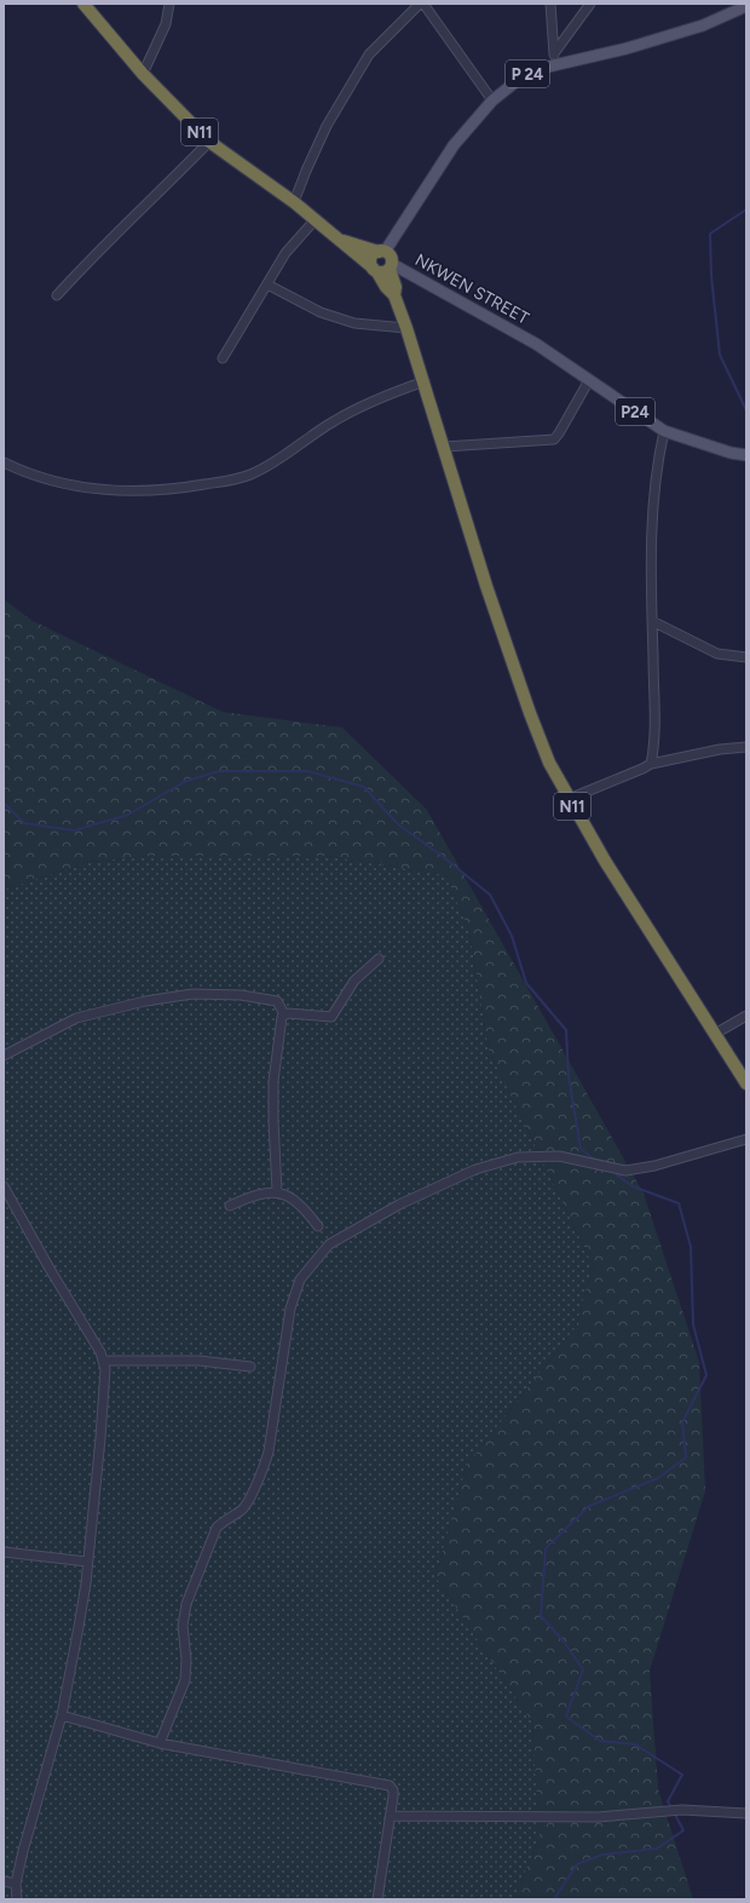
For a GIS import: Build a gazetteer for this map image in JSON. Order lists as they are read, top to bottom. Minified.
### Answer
{"streets":{"highway":["N11"],"main road":["P 24","NKWEN STREET","P24"]},"crossings":[["P 24","N11"],["N11","NKWEN STREET"],["NKWEN STREET","P24"]]}
